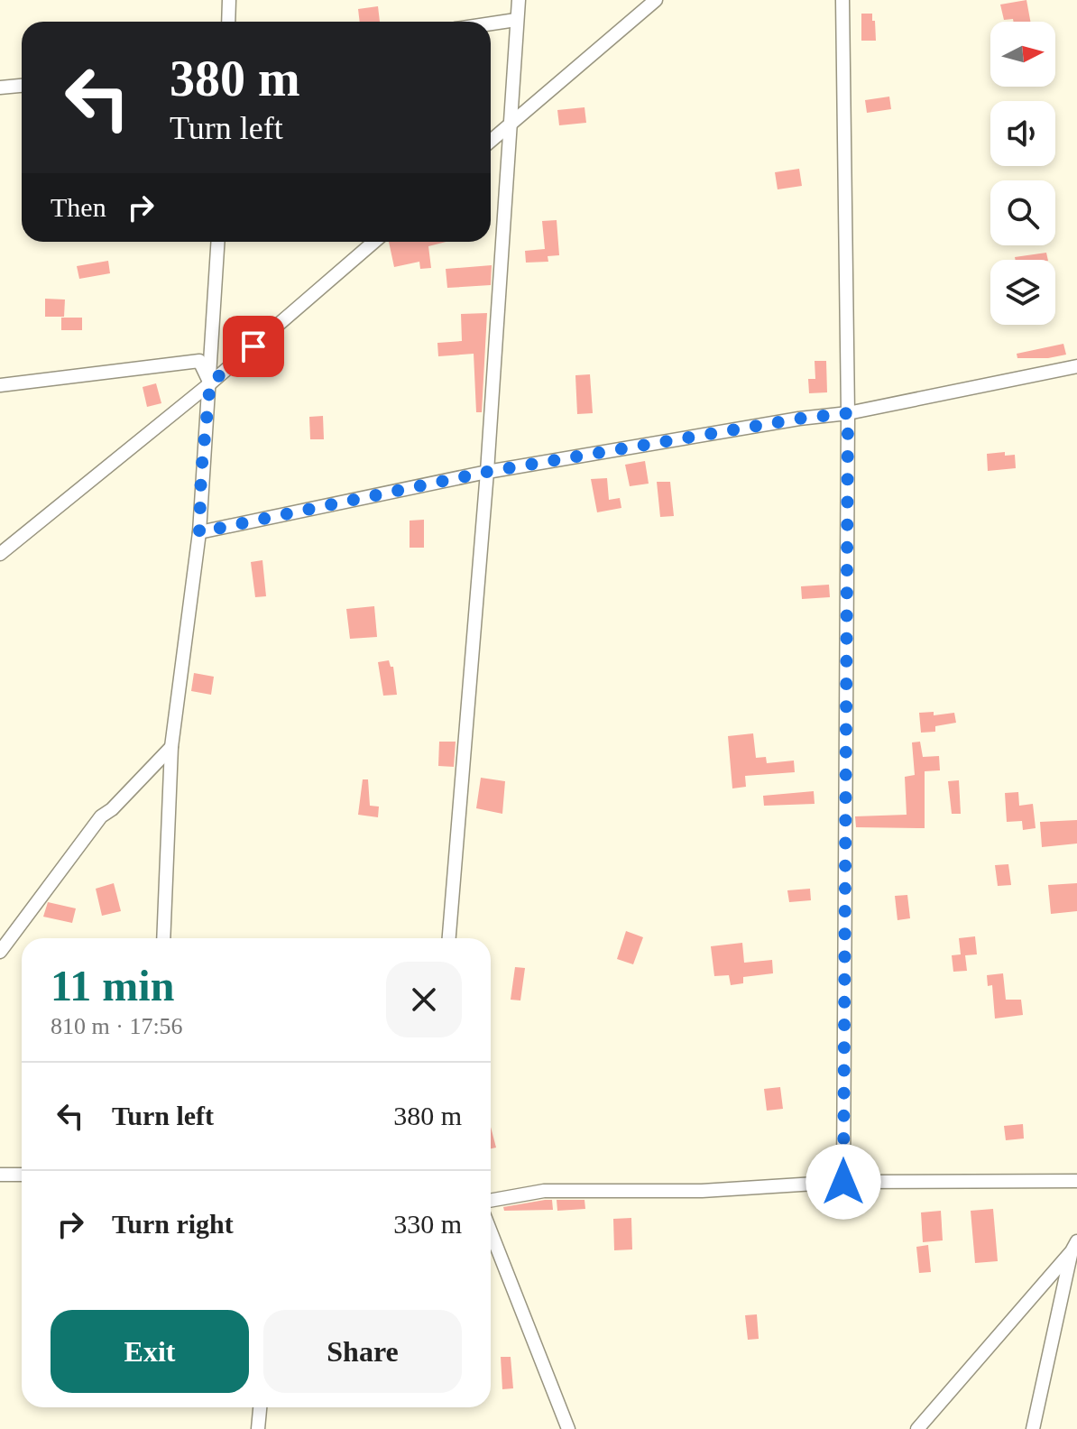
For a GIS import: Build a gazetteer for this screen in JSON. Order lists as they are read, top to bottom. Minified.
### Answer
{"north":"right","page":{"turn":["380 m","Turn left"],"then":"Then","heading":["11 min","810 m · 17:56"],"list":[{"name":"Turn left","value":"380 m"},{"name":"Turn right","value":"330 m"}],"buttons":["Exit","Share"]}}
